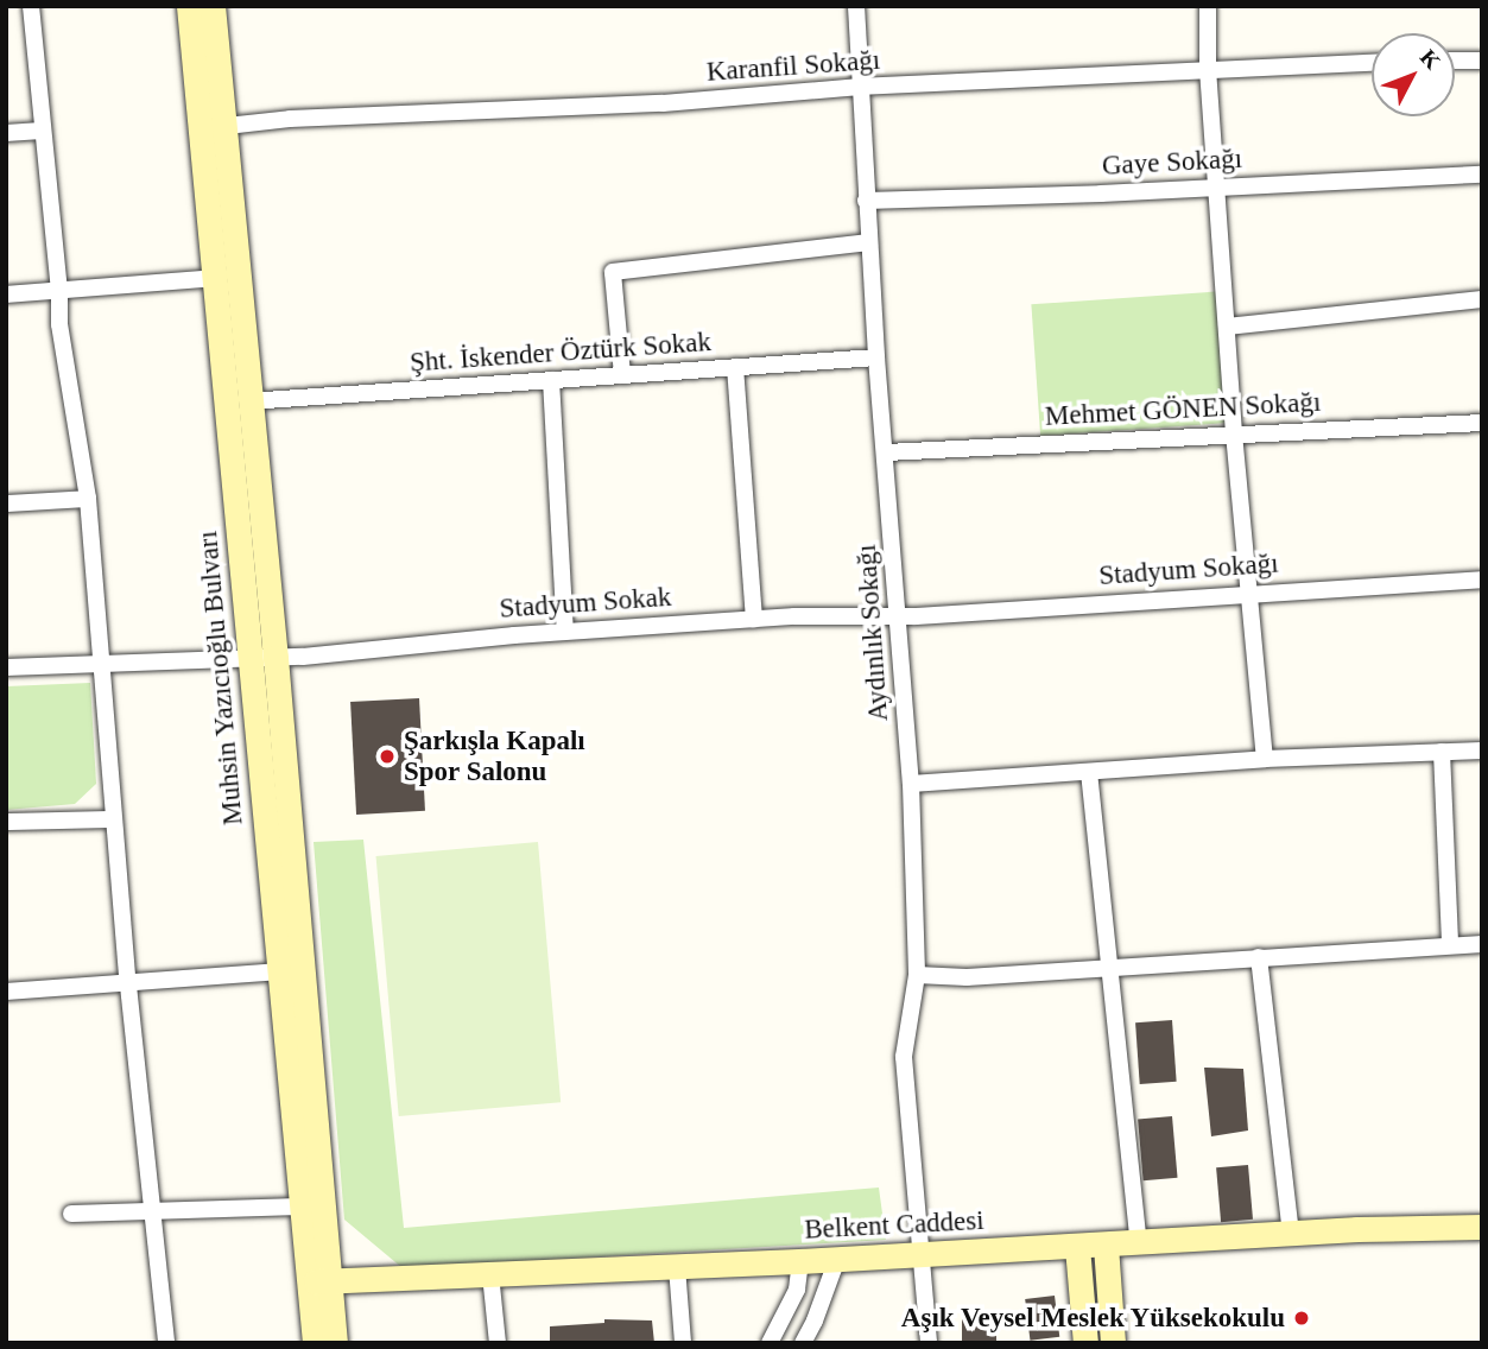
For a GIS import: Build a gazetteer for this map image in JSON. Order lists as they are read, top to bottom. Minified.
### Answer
{"streets":{"main road":["Muhsin Yazıcıoğlu Bulvarı","Belkent Caddesi"],"street":["Karanfil Sokağı","Gaye Sokağı","Şht. İskender Öztürk Sokak","Mehmet GÖNEN Sokağı","Stadyum Sokağı","Stadyum Sokak","Aydınlık Sokağı"]},"crossings":[["Karanfil Sokağı","Aydınlık Sokağı"],["Karanfil Sokağı","Muhsin Yazıcıoğlu Bulvarı"],["Gaye Sokağı","Aydınlık Sokağı"],["Şht. İskender Öztürk Sokak","Aydınlık Sokağı"],["Şht. İskender Öztürk Sokak","Muhsin Yazıcıoğlu Bulvarı"],["Mehmet GÖNEN Sokağı","Aydınlık Sokağı"],["Stadyum Sokağı","Stadyum Sokak"],["Stadyum Sokağı","Aydınlık Sokağı"],["Stadyum Sokak","Aydınlık Sokağı"],["Stadyum Sokak","Muhsin Yazıcıoğlu Bulvarı"],["Aydınlık Sokağı","Belkent Caddesi"],["Muhsin Yazıcıoğlu Bulvarı","Belkent Caddesi"]],"places":["Şarkışla Kapalı Spor Salonu","Aşık Veysel Meslek Yüksekokulu"],"north":"top right"}
